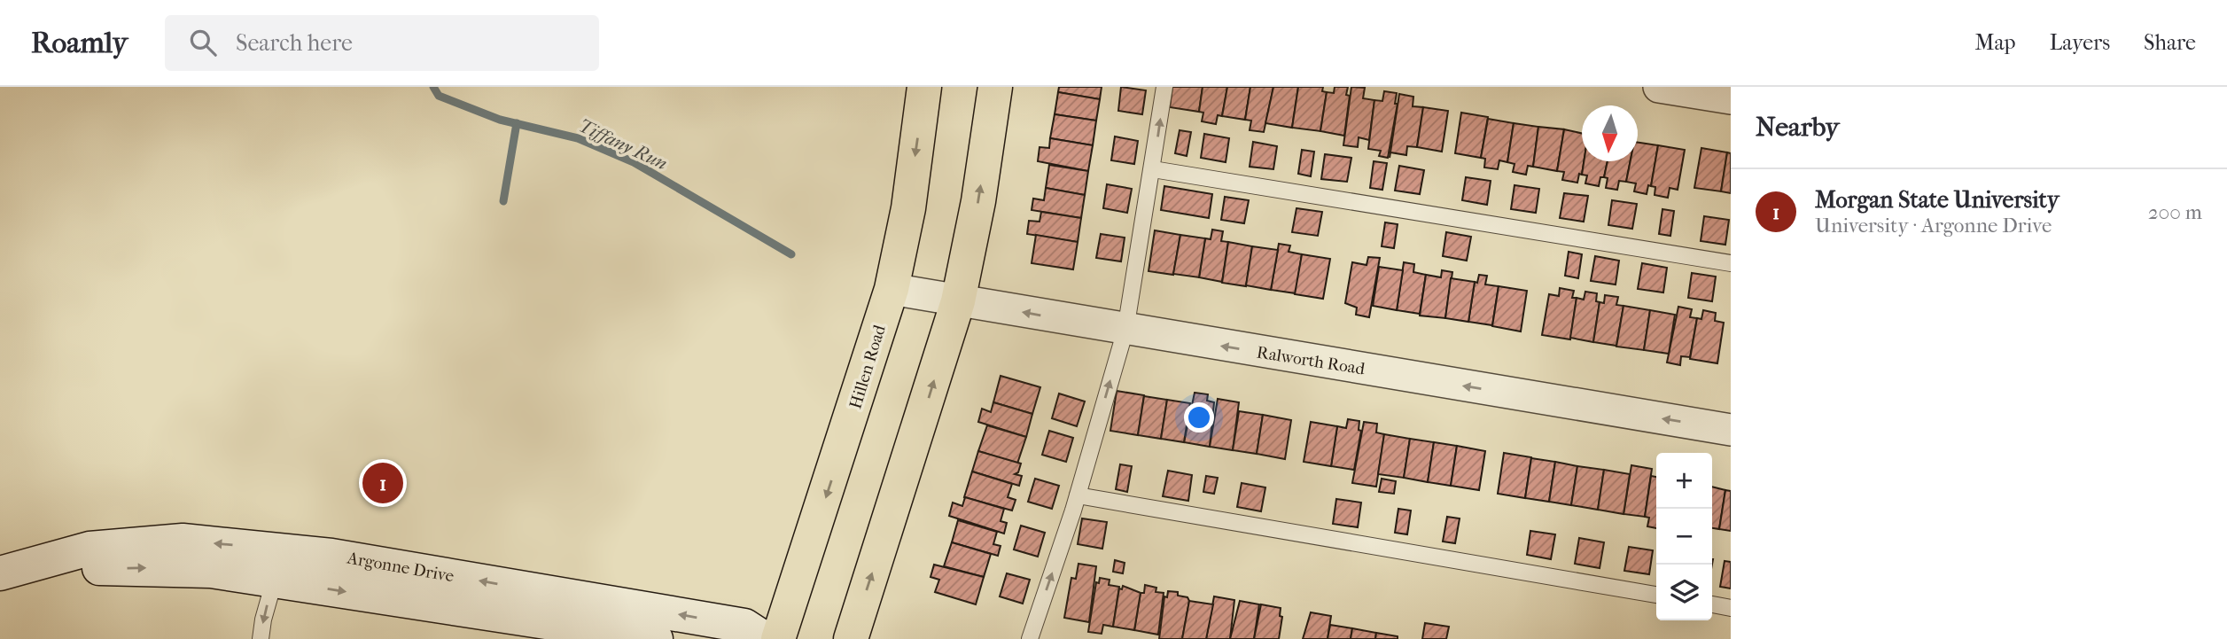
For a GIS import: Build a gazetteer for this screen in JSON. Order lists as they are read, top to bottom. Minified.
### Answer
{"streets":{"main road":["Hillen Road","Argonne Drive"],"street":["Ralworth Road"]},"crossings":[["Ralworth Road","Hillen Road"]],"one_way":["Ralworth Road"],"water":["Tiffany Run"],"north":"bottom","page":{"header":"Roamly","search":"Search here","nav":["Map","Layers","Share"],"heading":"Nearby","list":[{"mark":"1","name":"Morgan State University","note":"University · Argonne Drive","value":"200 m"}],"map_buttons":["+","−"],"pins":"1"}}
